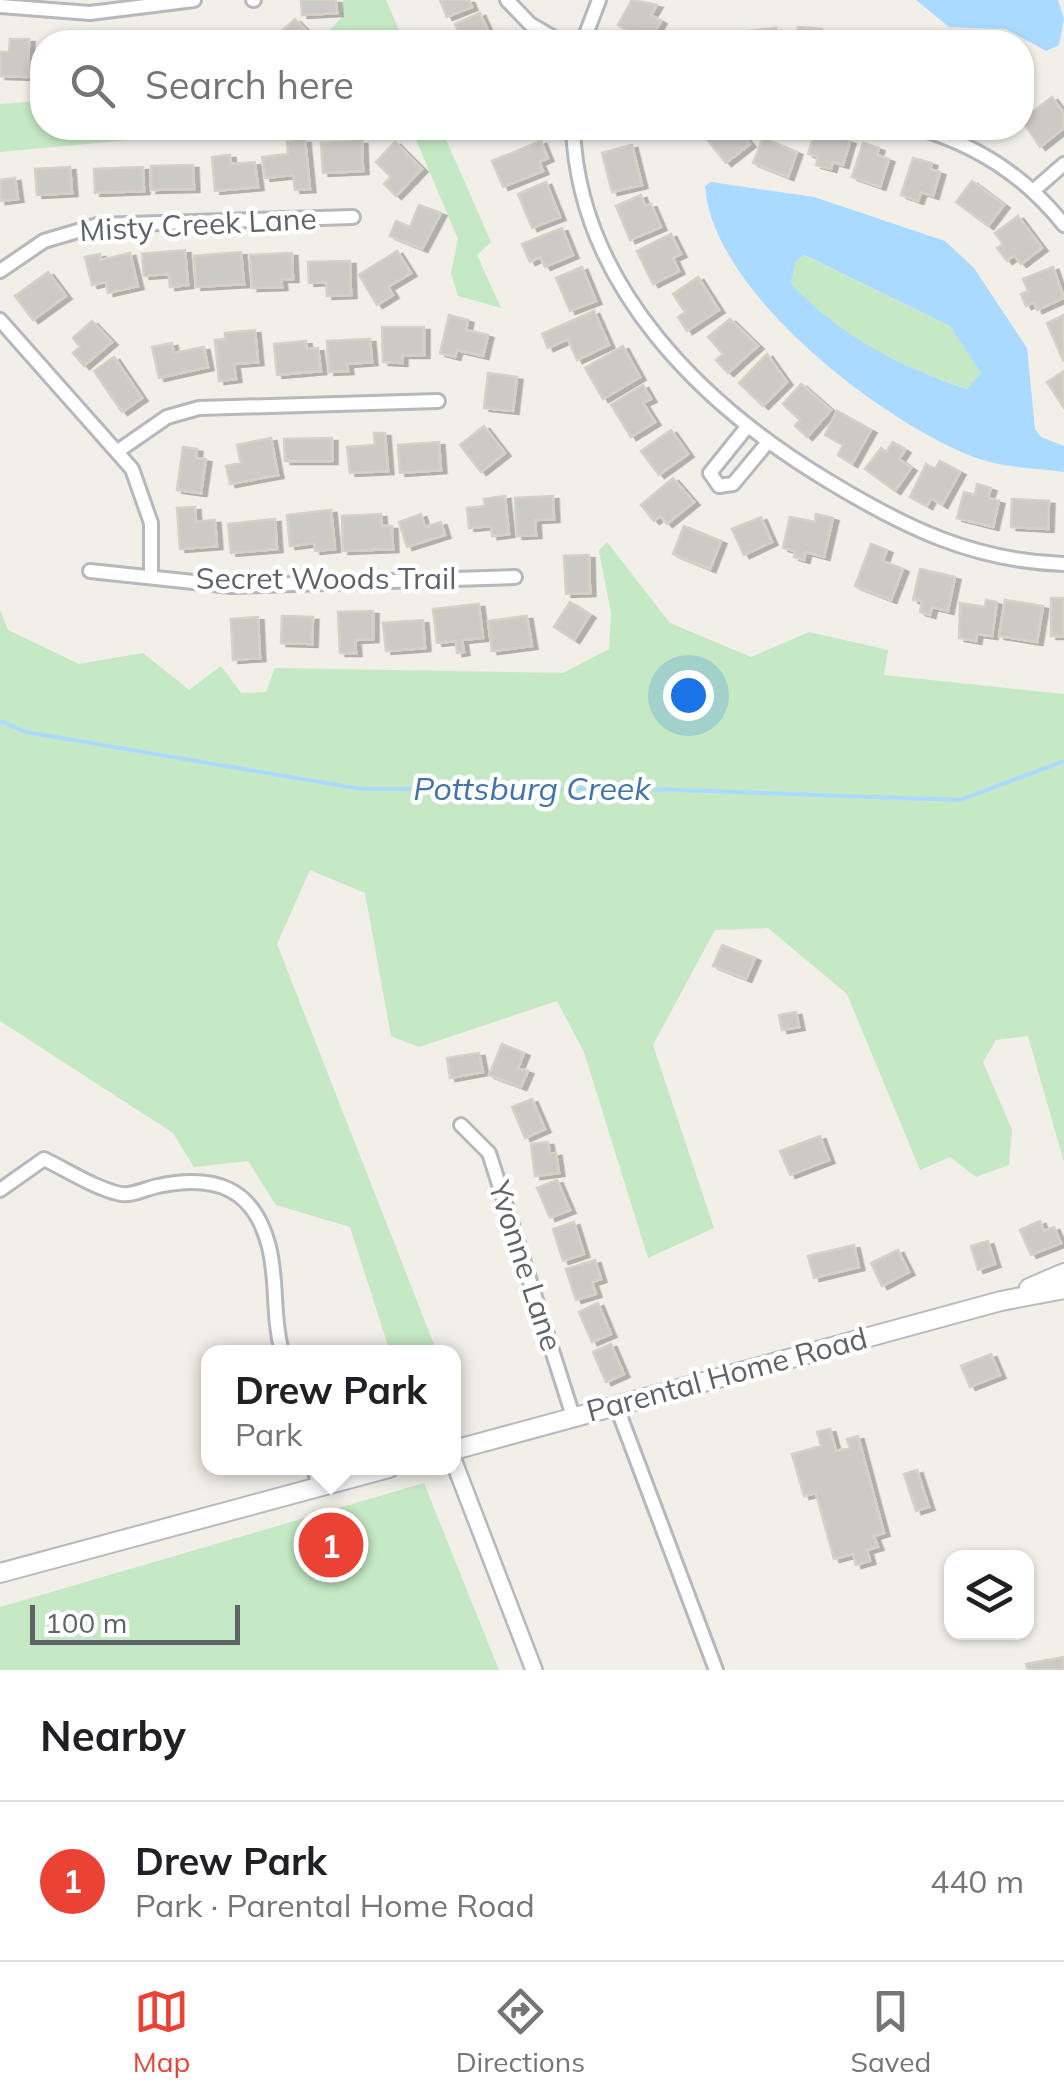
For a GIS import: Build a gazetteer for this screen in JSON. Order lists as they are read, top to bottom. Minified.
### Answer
{"streets":{"main road":["Parental Home Road"],"street":["Misty Creek Lane","Secret Woods Trail","Yvonne Lane"]},"crossings":[["Yvonne Lane","Parental Home Road"]],"water":["Pottsburg Creek"],"scale_bar":"100 m","page":{"search":"Search here","popup":["Drew Park","Park"],"pins":"1","scale":"100 m","heading":"Nearby","list":[{"mark":"1","name":"Drew Park","note":"Park · Parental Home Road","value":"440 m"}],"nav":["Map","Directions","Saved"]}}
